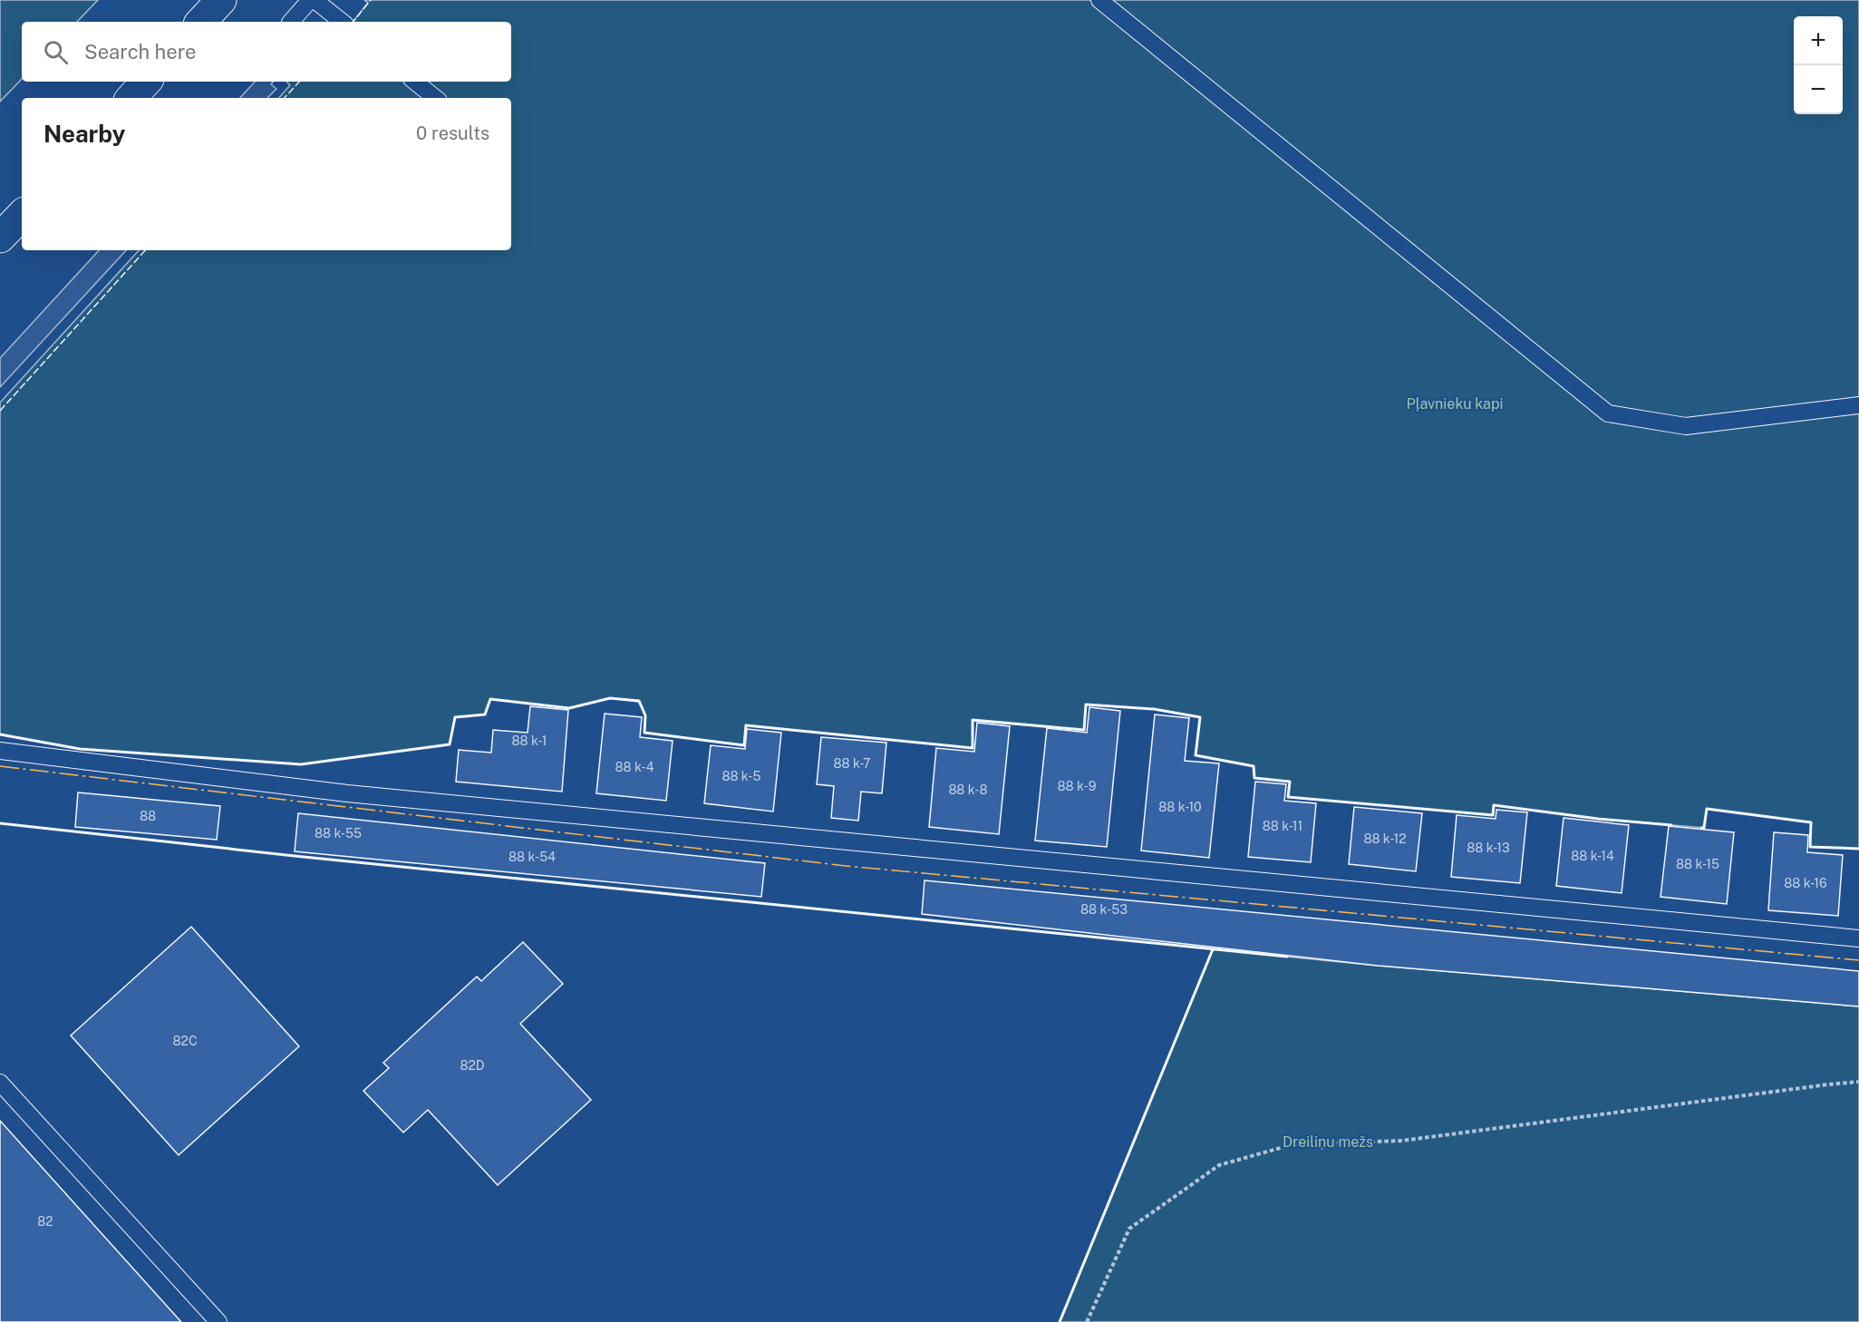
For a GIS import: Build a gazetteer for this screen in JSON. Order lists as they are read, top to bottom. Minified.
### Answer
{"parks":["Pļavnieku kapi","Dreiliņu mežs"],"house_numbers":["88 k-1","88 k-7","88 k-4","88 k-5","88 k-9","88 k-8","88 k-10","88","88 k-11","88 k-55","88 k-12","88 k-13","88 k-14","88 k-54","88 k-15","88 k-16","88 k-53","82C","82D","82"],"page":{"map_buttons":["+","−"],"search":"Search here","heading":["Nearby","0 results"]}}
